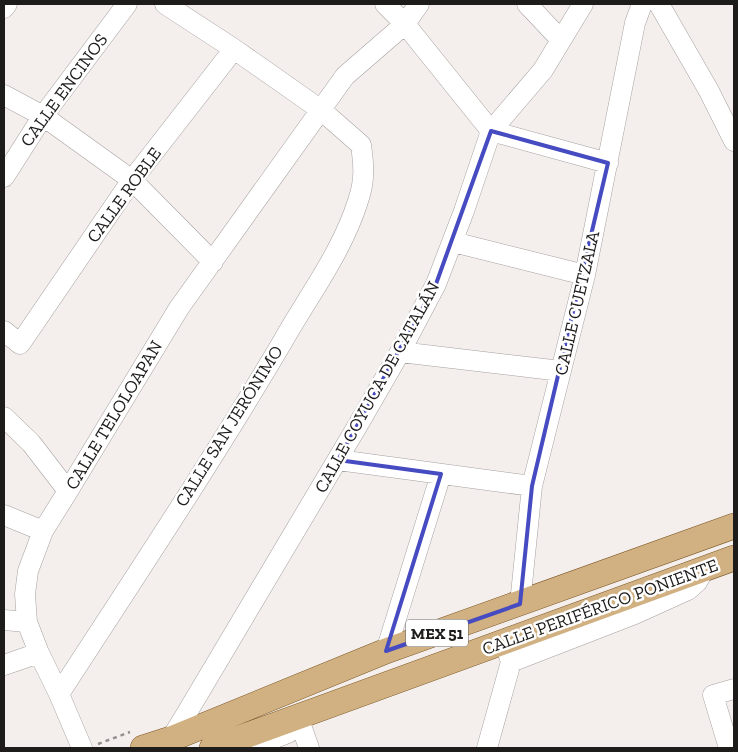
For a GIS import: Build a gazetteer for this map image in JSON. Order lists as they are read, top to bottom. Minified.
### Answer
{"streets":{"main road":["CALLE PERIFÉRICO PONIENTE","MEX 51"],"street":["CALLE ENCINOS","CALLE ROBLE","CALLE CUETZALA","CALLE COYUCA DE CATALÁN","CALLE TELOLOAPAN","CALLE SAN JERÓNIMO"]},"crossings":[["CALLE CUETZALA","CALLE PERIFÉRICO PONIENTE"],["CALLE COYUCA DE CATALÁN","CALLE PERIFÉRICO PONIENTE"],["CALLE TELOLOAPAN","CALLE SAN JERÓNIMO"]]}
